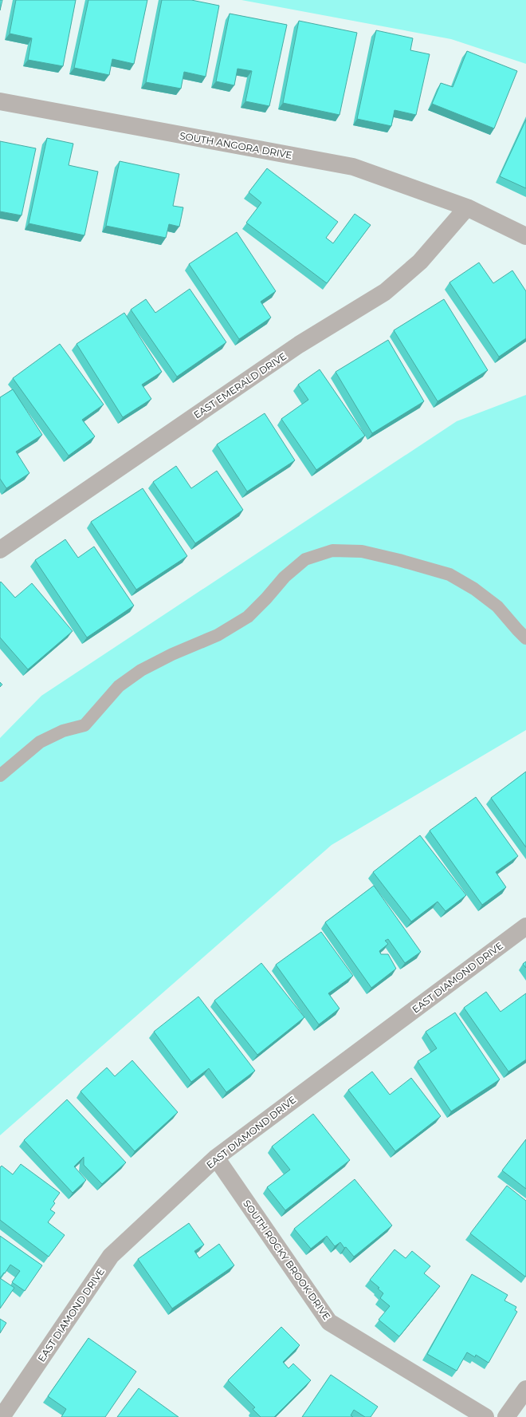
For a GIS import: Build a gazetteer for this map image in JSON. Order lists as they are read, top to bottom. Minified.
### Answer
{"streets":{"street":["SOUTH ANGORA DRIVE","EAST EMERALD DRIVE","EAST DIAMOND DRIVE","SOUTH ROCKY BROOK DRIVE"]},"crossings":[["SOUTH ANGORA DRIVE","EAST EMERALD DRIVE"],["EAST DIAMOND DRIVE","SOUTH ROCKY BROOK DRIVE"]]}
